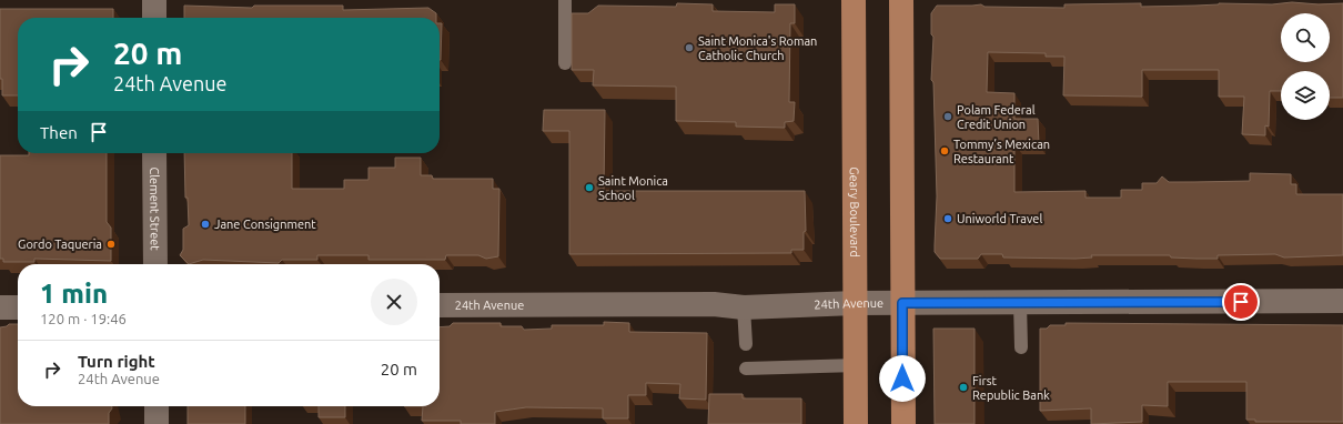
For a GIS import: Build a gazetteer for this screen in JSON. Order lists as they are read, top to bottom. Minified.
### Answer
{"streets":{"main road":["Geary Boulevard"],"street":["Clement Street","24th Avenue"]},"crossings":[["Geary Boulevard","24th Avenue"]],"places":["Saint Monica's Roman Catholic Church","Polam Federal Credit Union","Tommy’s Mexican Restaurant","Saint Monica School","Uniworld Travel","Jane Consignment","Gordo Taqueria","First Republic Bank"],"page":{"turn":["20 m","24th Avenue"],"then":"Then","heading":["1 min","120 m · 19:46"],"list":[{"name":"Turn right","note":"24th Avenue","value":"20 m"}]}}
